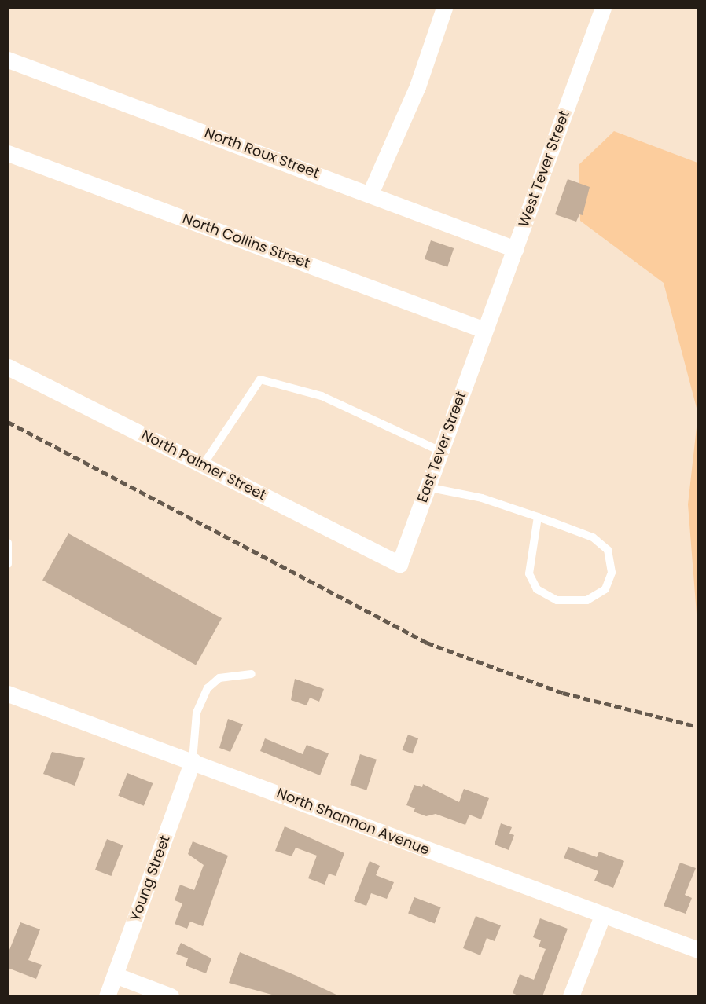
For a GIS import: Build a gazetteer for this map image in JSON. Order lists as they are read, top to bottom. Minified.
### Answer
{"streets":{"street":["North Roux Street","West Tever Street","North Collins Street","East Tever Street","North Palmer Street","North Shannon Avenue","Young Street"]},"crossings":[["North Roux Street","West Tever Street"],["West Tever Street","North Collins Street"],["West Tever Street","East Tever Street"],["North Collins Street","East Tever Street"],["East Tever Street","North Palmer Street"],["North Shannon Avenue","Young Street"]]}
